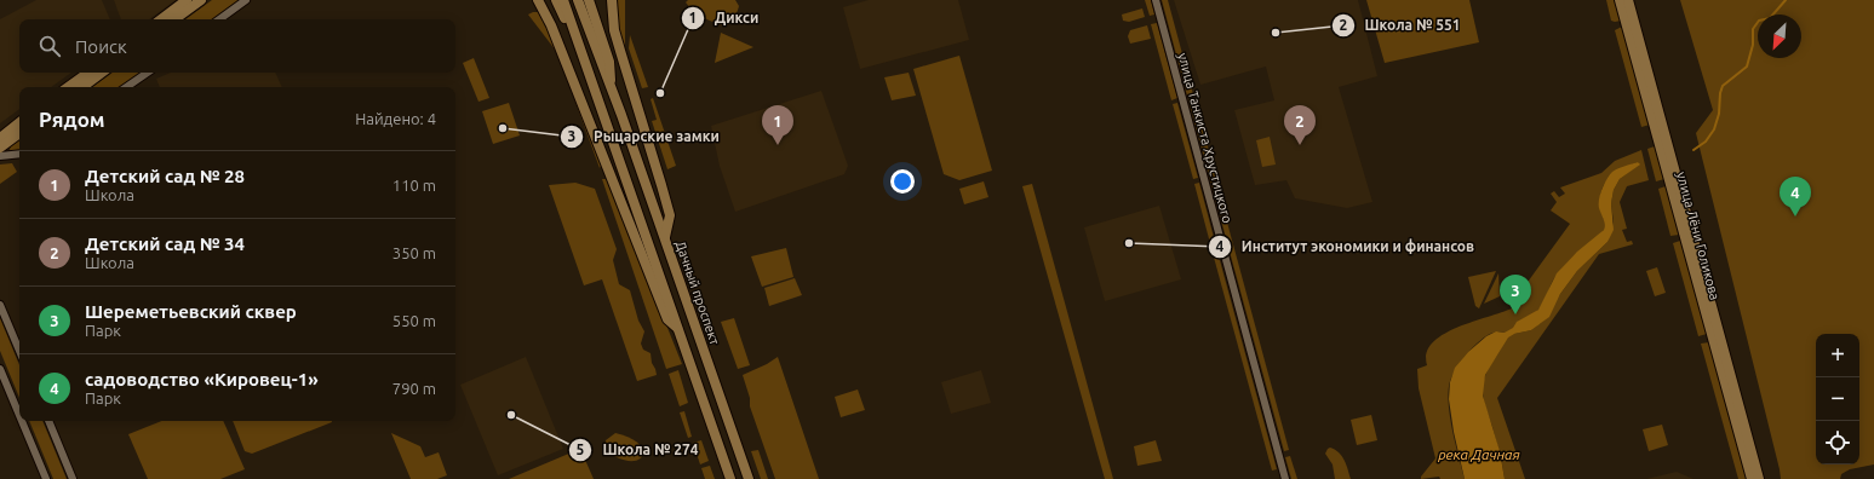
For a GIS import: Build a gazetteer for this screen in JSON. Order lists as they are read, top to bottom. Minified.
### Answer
{"streets":{"main road":["улица Лёни Голикова","Дачный проспект"],"street":["улица Танкиста Хрустицкого"]},"water":["река Дачная"],"places":["Школа № 551","Дикси","Рыцарские замки","Институт экономики и финансов","Школа № 274"],"north":"bottom left","page":{"search":"Поиск","heading":["Рядом","Найдено: 4"],"pins":["1","2","4","3"],"list":[{"mark":"1","name":"Детский сад № 28","note":"Школа","value":"110 m"},{"mark":"2","name":"Детский сад № 34","note":"Школа","value":"350 m"},{"mark":"3","name":"Шереметьевский сквер","note":"Парк","value":"550 m"},{"mark":"4","name":"садоводство «Кировец-1»","note":"Парк","value":"790 m"}],"map_buttons":["+","−"]}}
